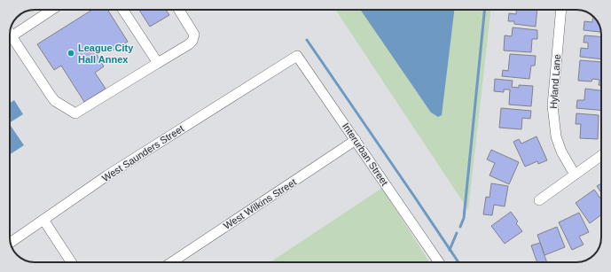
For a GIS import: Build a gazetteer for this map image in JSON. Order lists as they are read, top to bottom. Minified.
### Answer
{"streets":{"street":["Hyland Lane","West Saunders Street","Interurban Street","West Wilkins Street"]},"crossings":[["West Saunders Street","Interurban Street"],["Interurban Street","West Wilkins Street"]],"places":["League City Hall Annex"]}
